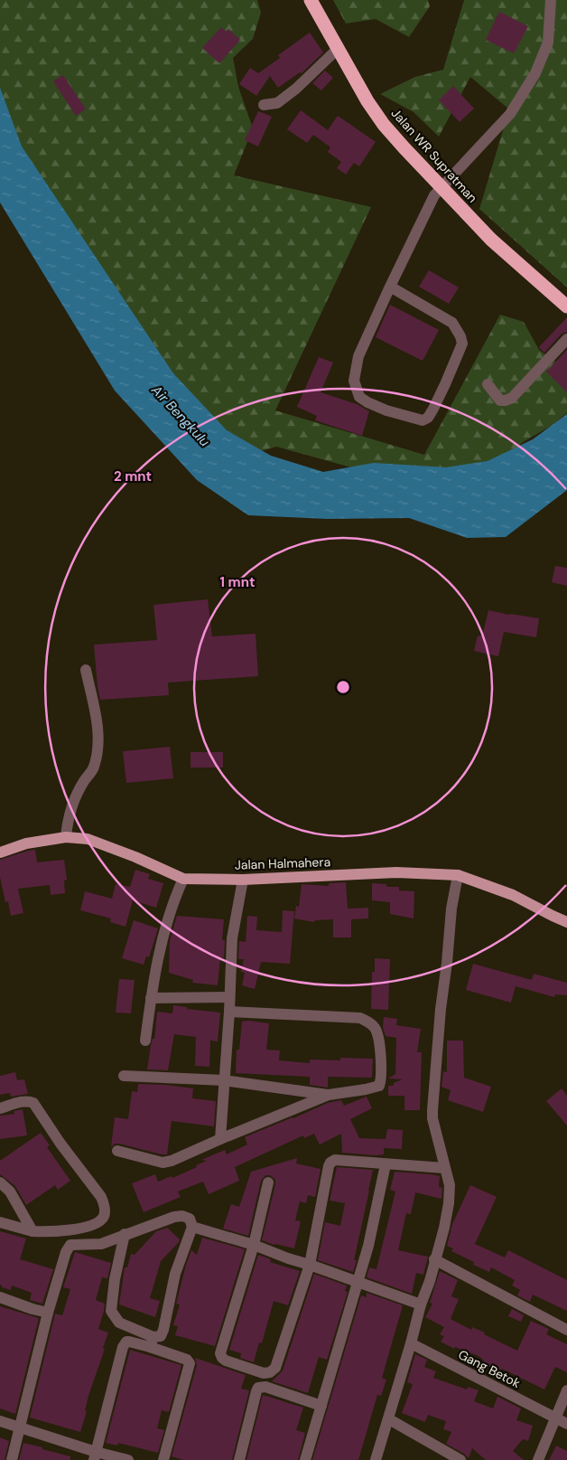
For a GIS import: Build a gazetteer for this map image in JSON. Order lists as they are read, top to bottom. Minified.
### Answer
{"streets":{"highway":["Jalan WR Supratman"],"main road":["Jalan Halmahera"],"street":["Gang Betok"]},"water":["Air Bengkulu"],"rings":["2 mnt","1 mnt"]}
